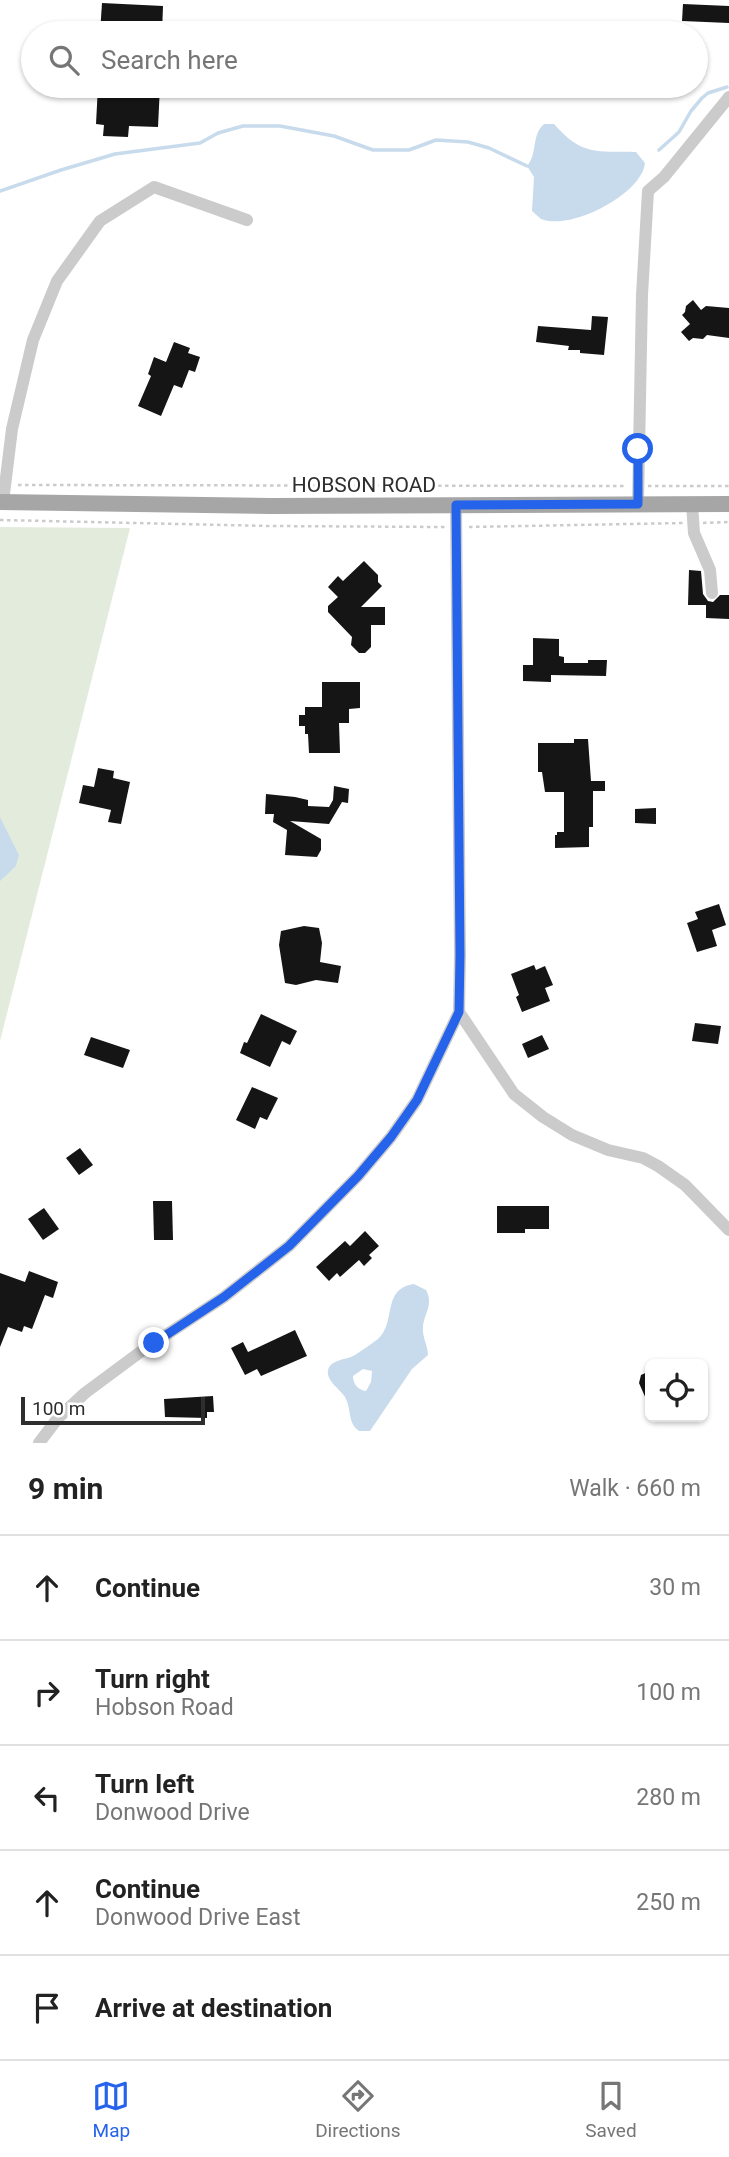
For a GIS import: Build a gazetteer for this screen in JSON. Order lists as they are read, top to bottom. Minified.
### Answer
{"streets":{"main road":["HOBSON ROAD"]},"scale_bar":"100 m","page":{"search":"Search here","scale":"100 m","heading":["9 min","Walk · 660 m"],"list":[["Continue","30 m"],["Turn right","Hobson Road","100 m"],["Turn left","Donwood Drive","280 m"],["Continue","Donwood Drive East","250 m"],"Arrive at destination"],"nav":["Map","Directions","Saved"]}}
